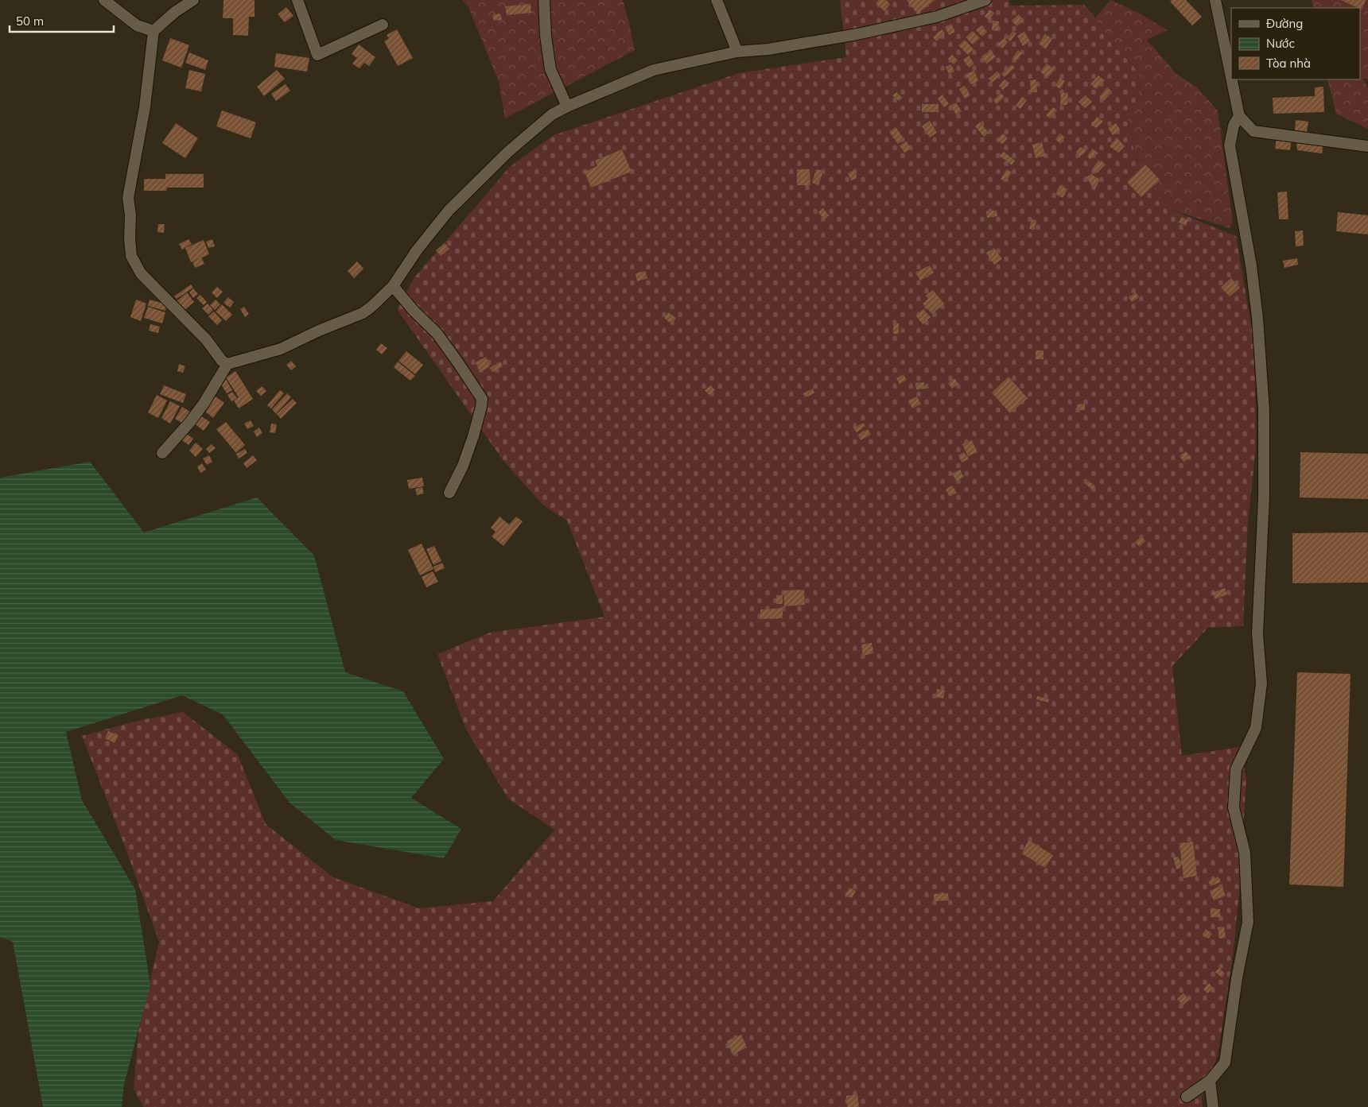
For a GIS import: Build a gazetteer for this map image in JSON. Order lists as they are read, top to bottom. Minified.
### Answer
{"legend":["Đường","Nước","Tòa nhà"],"scale_bar":"50 m"}
